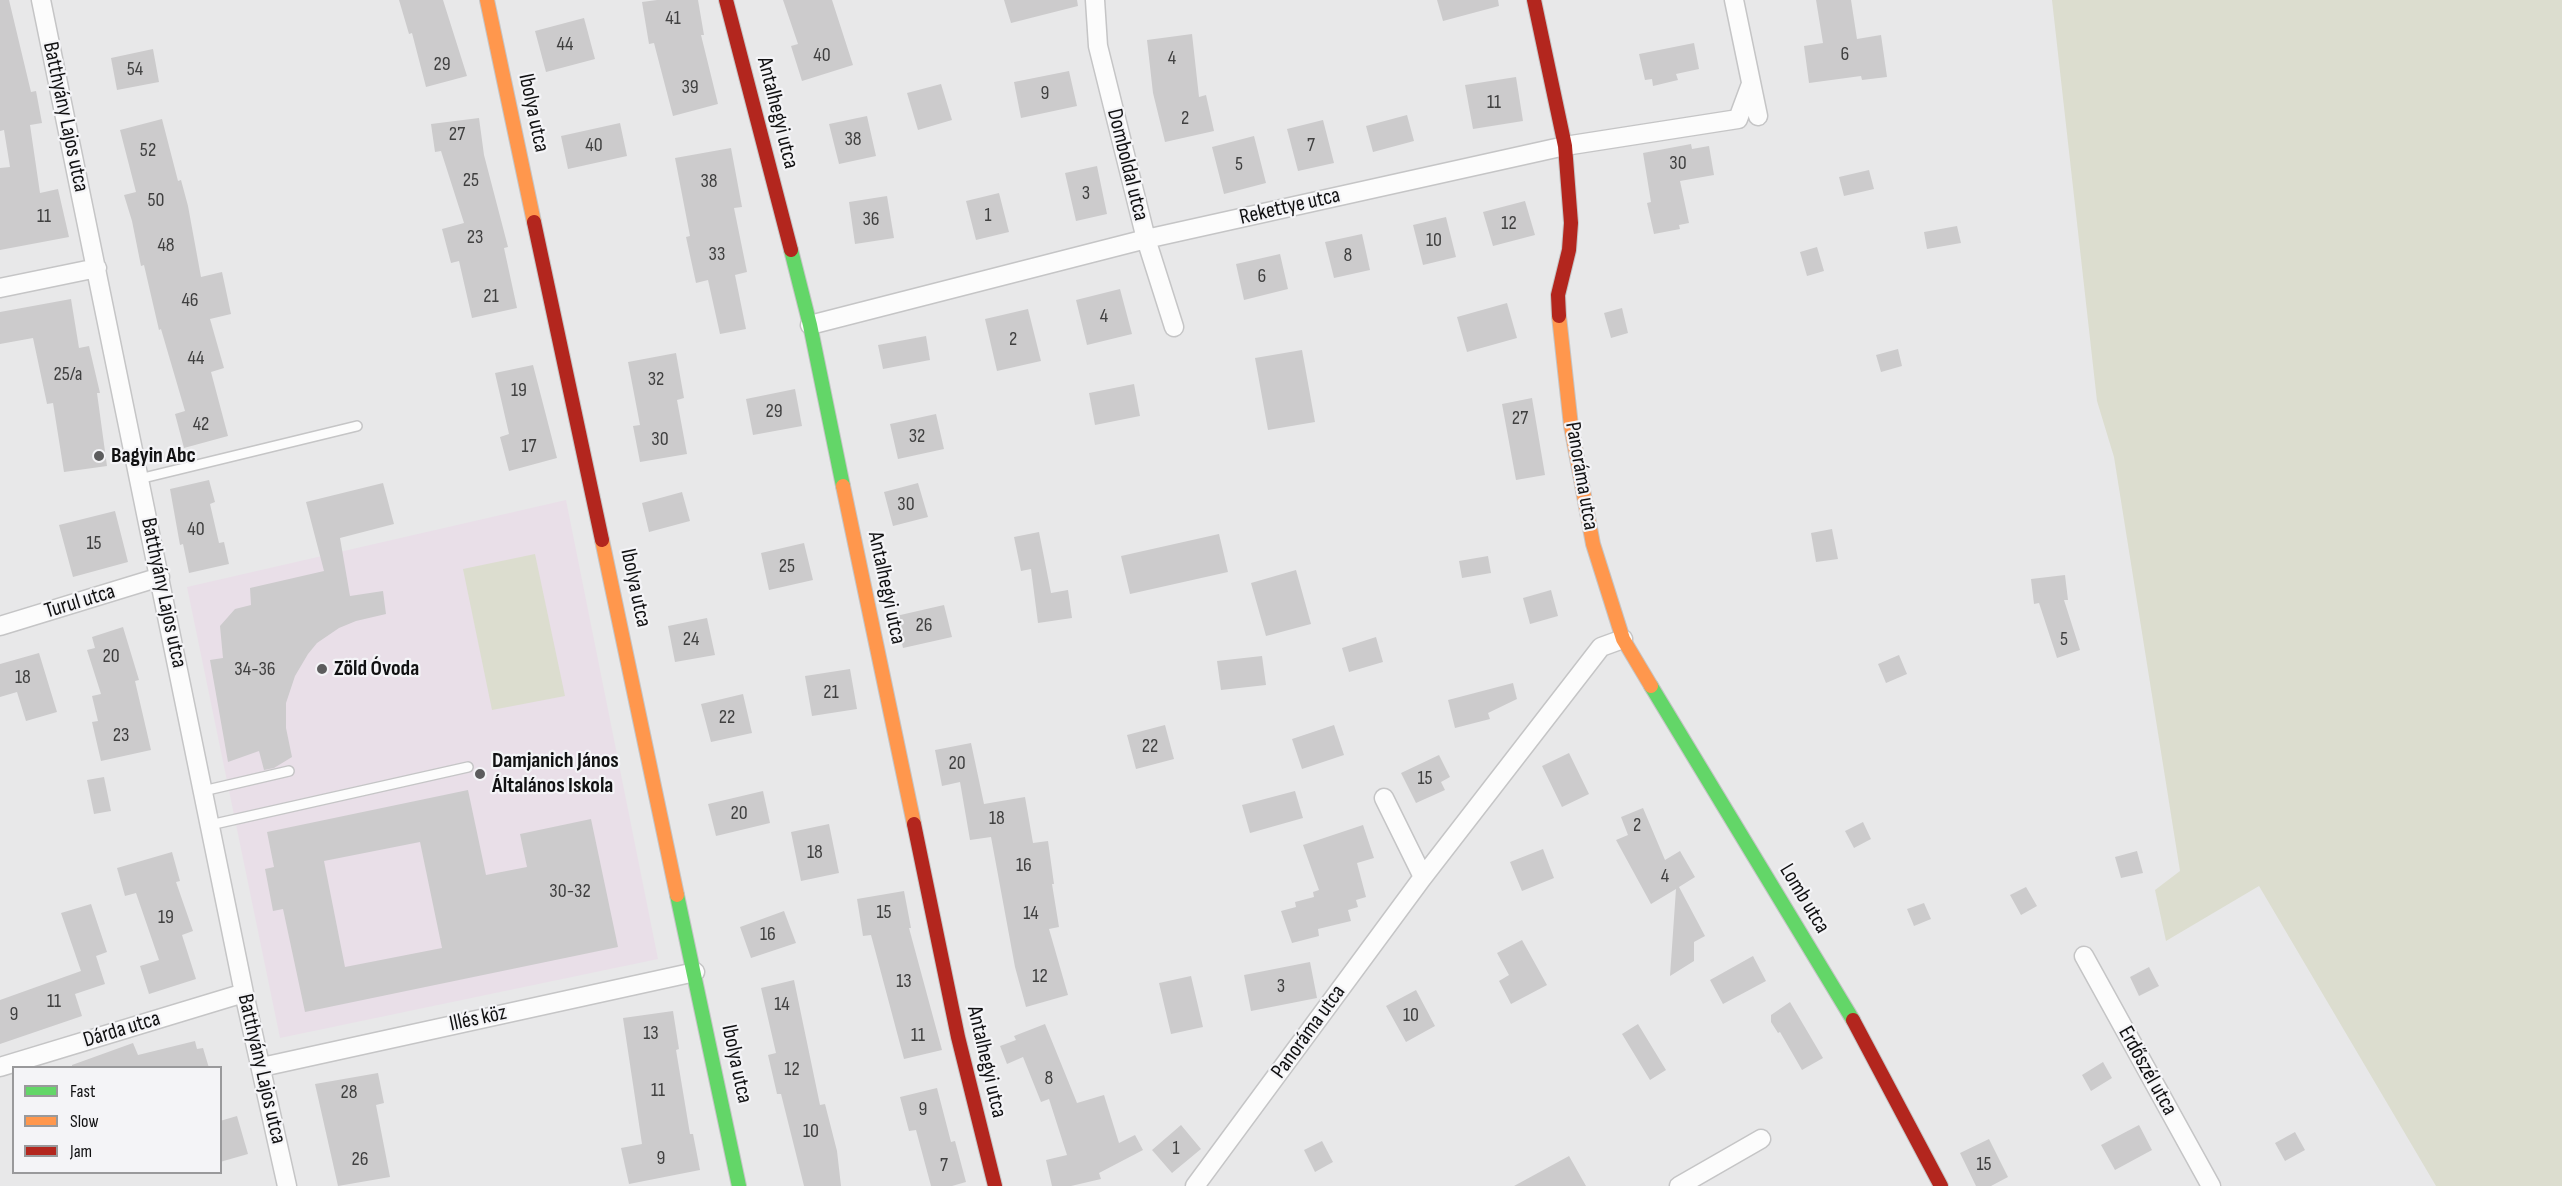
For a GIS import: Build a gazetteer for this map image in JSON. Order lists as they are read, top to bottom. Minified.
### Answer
{"streets":{"street":["Ibolya utca","Antalhegyi utca","Batthyány Lajos utca","Domboldal utca","Rekettye utca","Panoráma utca","Turul utca","Lomb utca","Illés köz","Dárda utca","Erdőszél utca"]},"crossings":[["Ibolya utca","Illés köz"],["Antalhegyi utca","Rekettye utca"],["Batthyány Lajos utca","Turul utca"],["Batthyány Lajos utca","Illés köz"],["Batthyány Lajos utca","Dárda utca"],["Domboldal utca","Rekettye utca"],["Rekettye utca","Panoráma utca"],["Panoráma utca","Lomb utca"]],"places":["Bagyin Abc","Zöld Óvoda","Damjanich János Általános Iskola"],"house_numbers":["41","44","6","40","4","29","54","39","9","11","2","27","38","40","7","52","30","5","25","38","3","50","1","11","36","12","23","10","48","33","8","6","21","46","4","2","44","25/a","32","19","29","27","42","32","30","17","30","40","15","25","26","24","5","20","34-36","18","21","22","23","22","20","15","20","18","2","18","16","4","30-32","15","14","19","16","12","13","3","11","14","9","10","13","11","12","8","11","28","9","10","1","9","26","15","7"],"legend":["Fast","Slow","Jam"]}
